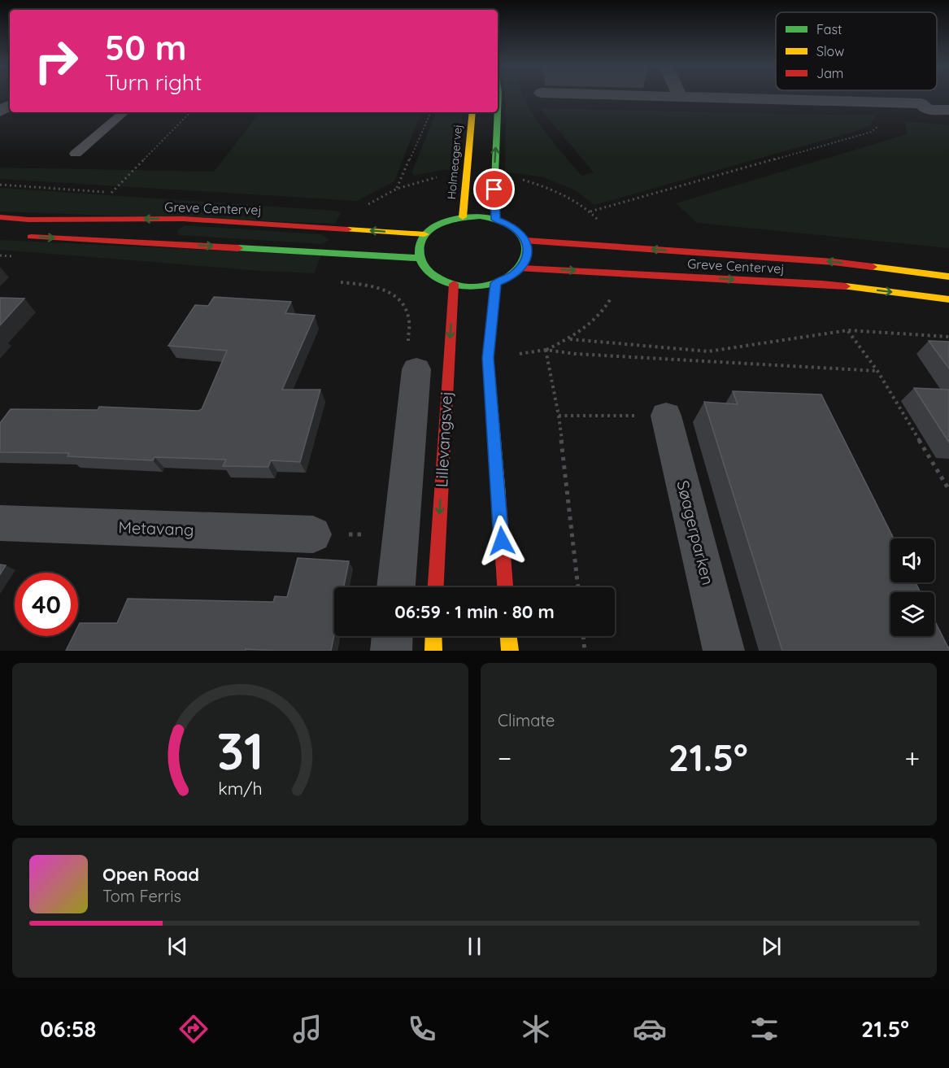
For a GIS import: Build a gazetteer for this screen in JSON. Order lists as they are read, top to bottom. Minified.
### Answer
{"streets":{"street":["Holmeagervej","Greve Centervej","Lillevangsvej","Metavang","Søagerparken"]},"crossings":[["Holmeagervej","Greve Centervej"],["Holmeagervej","Lillevangsvej"],["Greve Centervej","Lillevangsvej"]],"legend":["Fast","Slow","Jam"],"page":{"turn":["50 m","Turn right"],"limit":"40","trip":"06:59 · 1 min · 80 m","tile":"Climate","heat":["−","21.5°","+"],"song":["Open Road","Tom Ferris"],"tabs":["06:58","21.5°"],"gauge":["31","km/h"]}}
